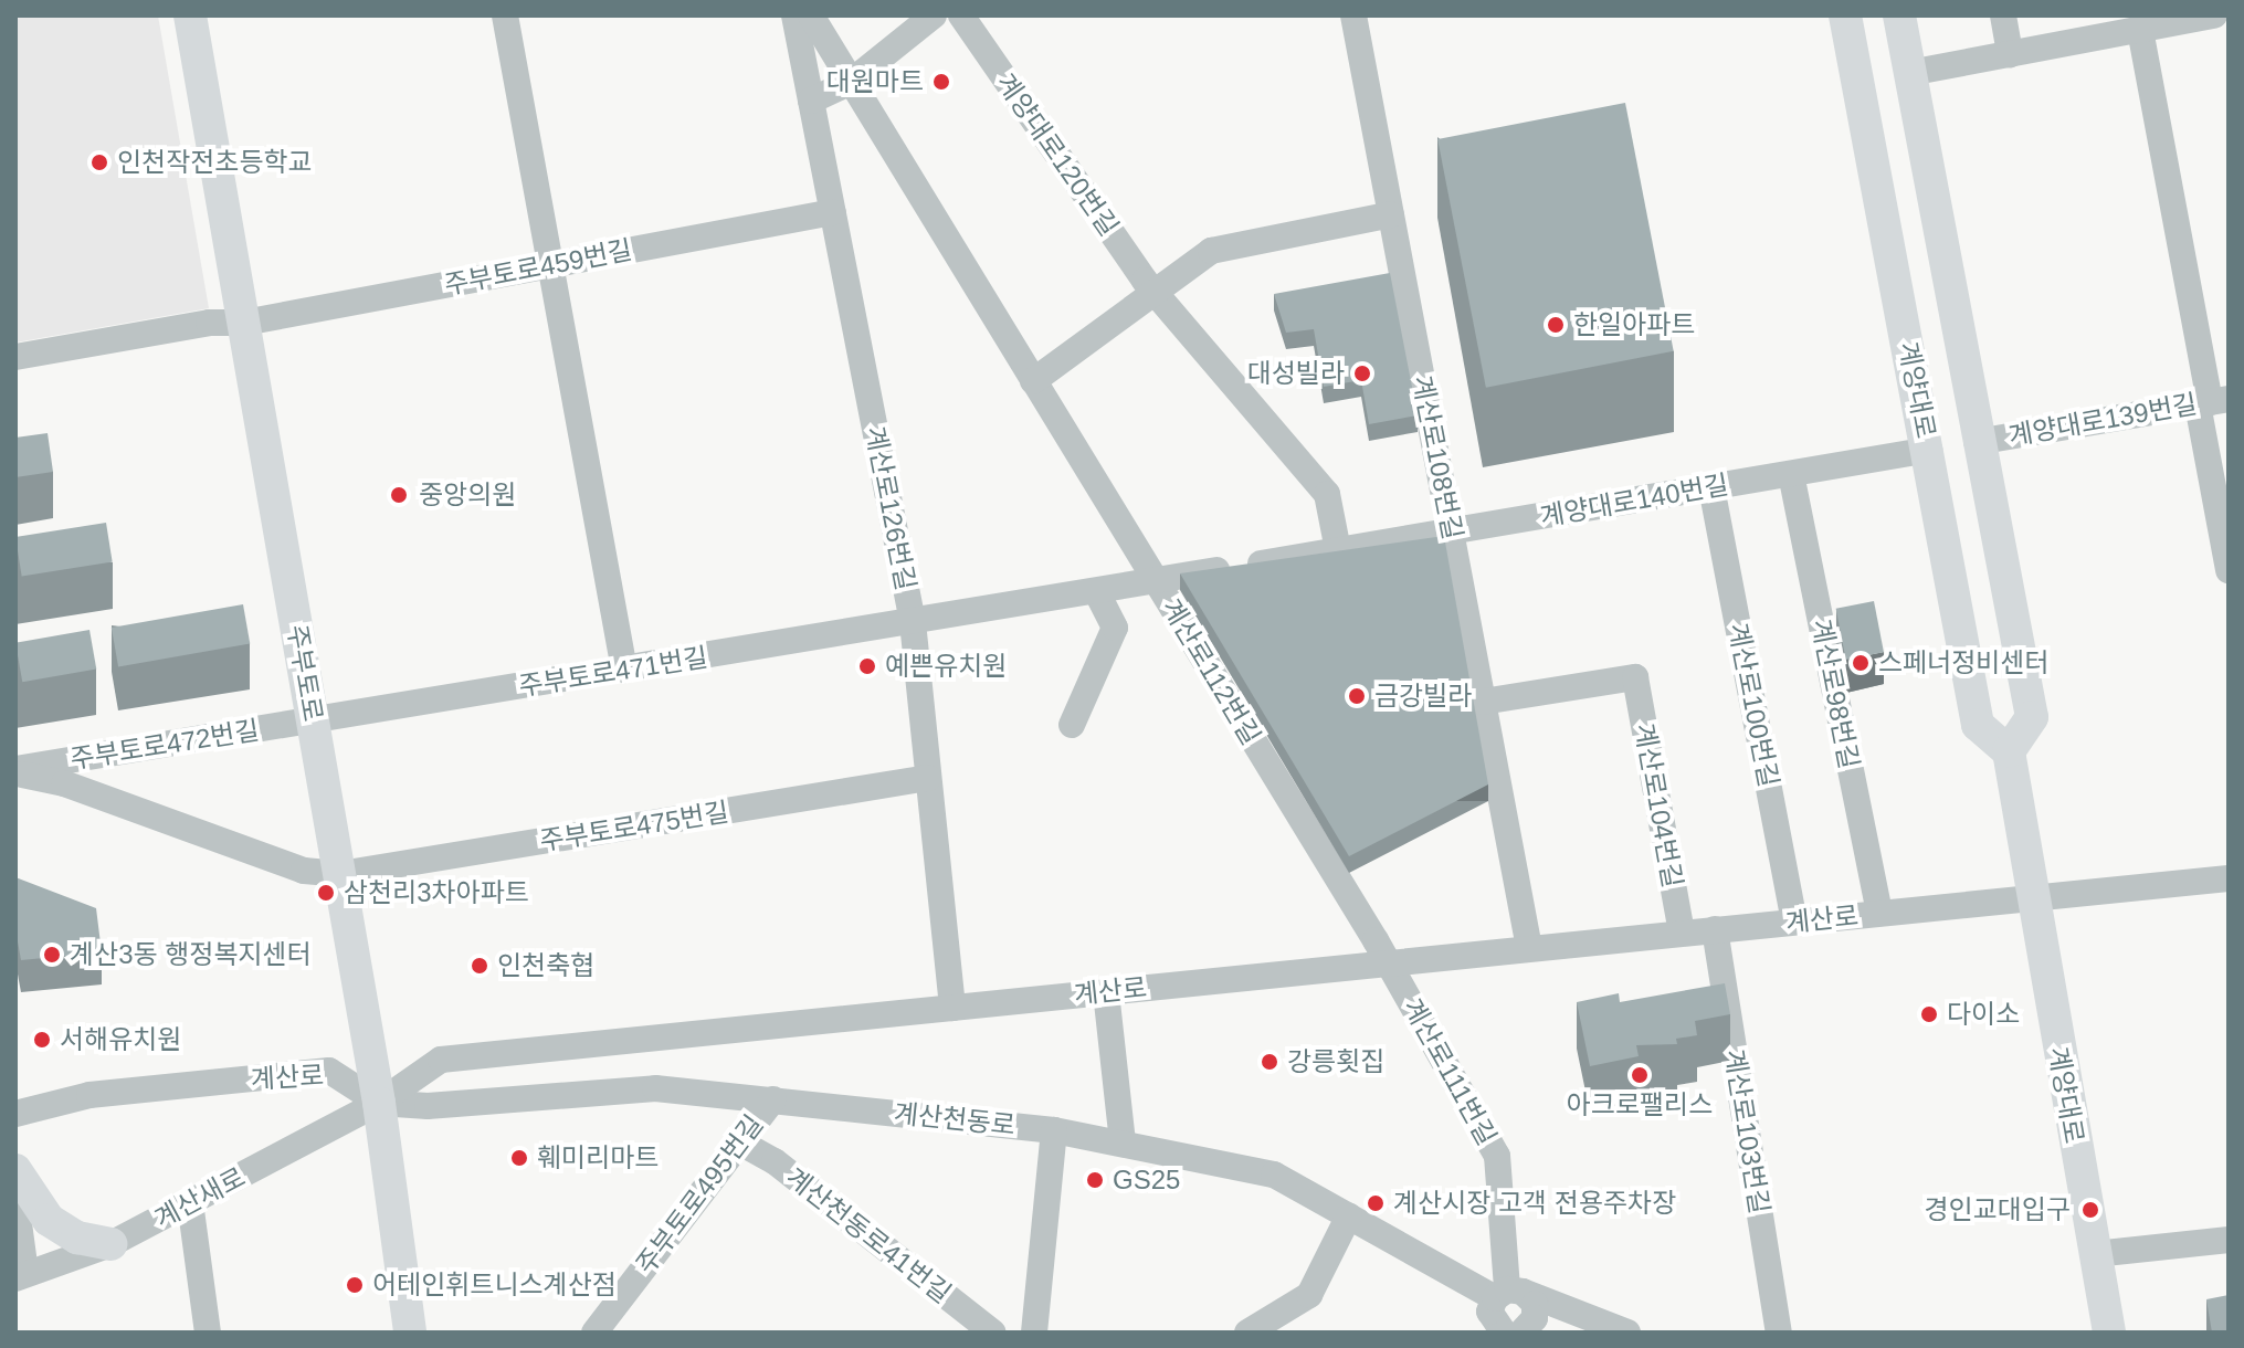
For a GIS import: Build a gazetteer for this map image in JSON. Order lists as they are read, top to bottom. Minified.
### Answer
{"streets":{"main road":["계양대로","주부토로"],"street":["계양대로120번길","주부토로459번길","계양대로139번길","계산로108번길","계양대로140번길","계산로126번길","주부토로471번길","계산로112번길","계산로98번길","계산로100번길","주부토로472번길","계산로104번길","주부토로475번길","계산로","계산로111번길","계산천동로","계산로103번길","주부토로495번길","계산새로","계산천동로41번길"]},"crossings":[["주부토로459번길","계산로126번길"],["주부토로459번길","주부토로"],["계양대로","계양대로139번길"],["계양대로","계양대로140번길"],["계양대로","계산로"],["계산로108번길","계양대로140번길"],["계산로108번길","계산로104번길"],["계산로108번길","계산로"],["계양대로140번길","계산로126번길"],["계양대로140번길","주부토로471번길"],["계양대로140번길","계산로112번길"],["계양대로140번길","계산로98번길"],["계양대로140번길","계산로100번길"],["계산로126번길","주부토로471번길"],["계산로126번길","주부토로475번길"],["계산로126번길","계산로"],["주부토로471번길","주부토로"],["주부토로471번길","주부토로472번길"],["계산로112번길","계산로"],["계산로112번길","계산로111번길"],["주부토로","주부토로472번길"],["주부토로","주부토로475번길"],["주부토로","계산로"],["주부토로","계산천동로"],["주부토로","계산새로"],["계산로98번길","계산로"],["계산로100번길","계산로"],["주부토로472번길","주부토로475번길"],["계산로104번길","계산로"],["계산로","계산로111번길"],["계산로","계산천동로"],["계산로","계산로103번길"],["계산로","계산새로"],["계산로111번길","계산천동로"],["계산천동로","주부토로495번길"],["계산천동로","계산새로"],["주부토로495번길","계산천동로41번길"]],"places":["대원마트","인천작전초등학교","한일아파트","대성빌라","중앙의원","스페너정비센터","예쁜유치원","금강빌라","삼천리3차아파트","계산3동 행정복지센터","인천축협","다이소","서해유치원","강릉횟집","아크로팰리스","훼미리마트","GS25","계산시장 고객 전용주차장","경인교대입구","어테인휘트니스계산점"]}
